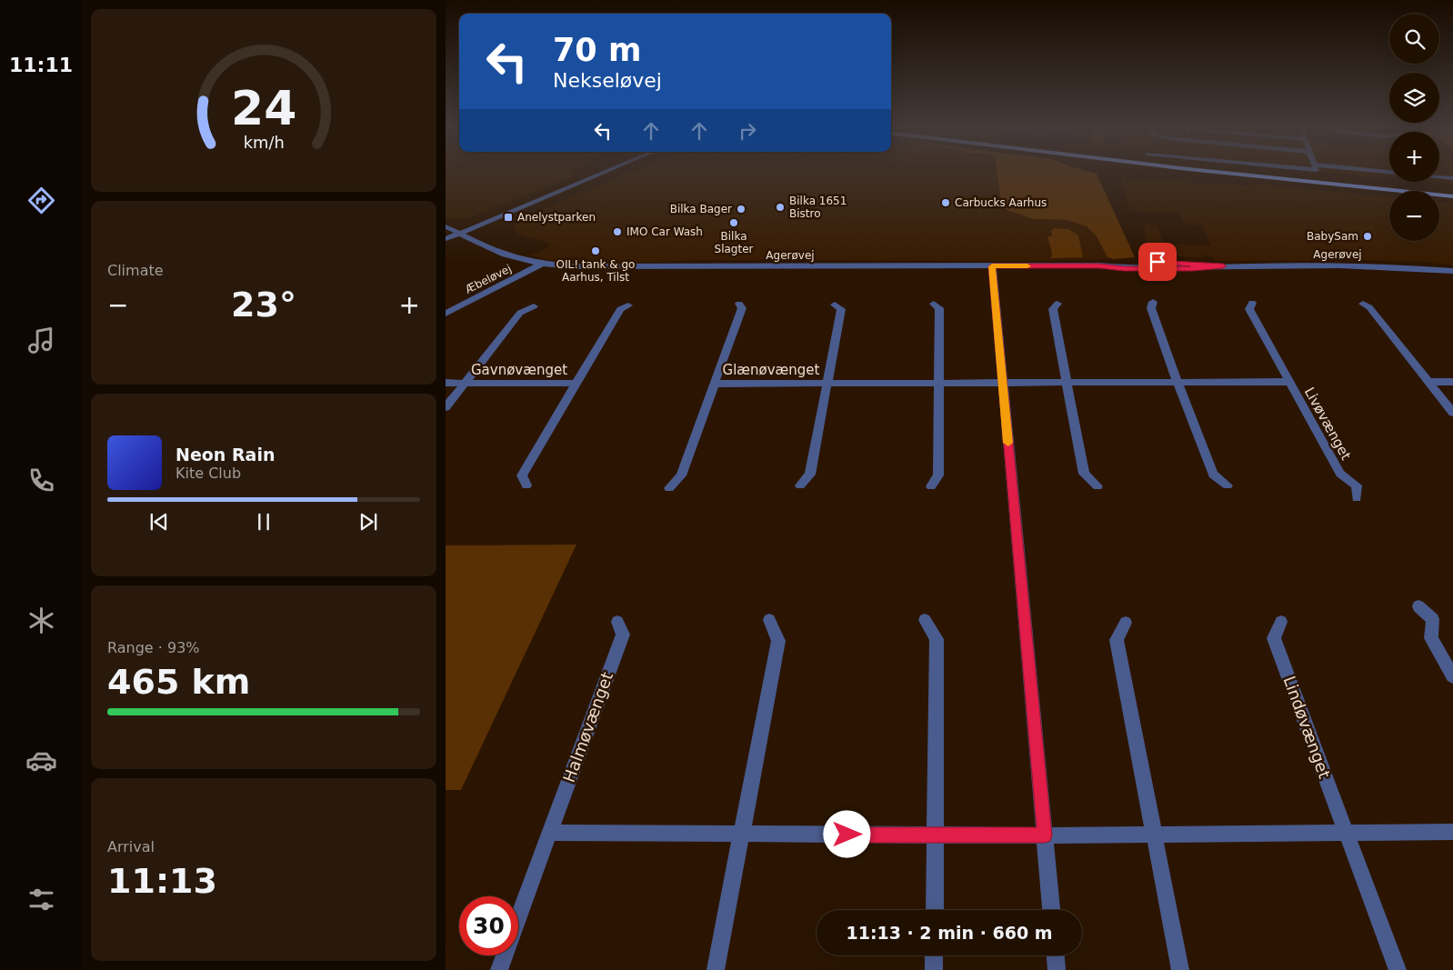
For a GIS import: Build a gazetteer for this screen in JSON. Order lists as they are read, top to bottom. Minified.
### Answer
{"streets":{"street":["Agerøvej","Æbeløvej","Gavnøvænget","Glænøvænget","Livøvænget","Halmøvænget","Lindøvænget"]},"crossings":[["Agerøvej","Æbeløvej"],["Glænøvænget","Livøvænget"]],"places":{"other":["Carbucks Aarhus","Bilka 1651 Bistro","Bilka Bager","Bilka Slagter","IMO Car Wash","BabySam","OIL! tank & go Aarhus, Tilst"],"transit":["Anelystparken"]},"page":{"tabs":"11:11","map_buttons":["+","−"],"turn":["70 m","Nekseløvej"],"tile":["Climate",["Range · 93%","465 km"],["Arrival","11:13"]],"heat":["−","23°","+"],"song":["Neon Rain","Kite Club"],"limit":"30","trip":"11:13 · 2 min · 660 m","gauge":["24","km/h"]}}
